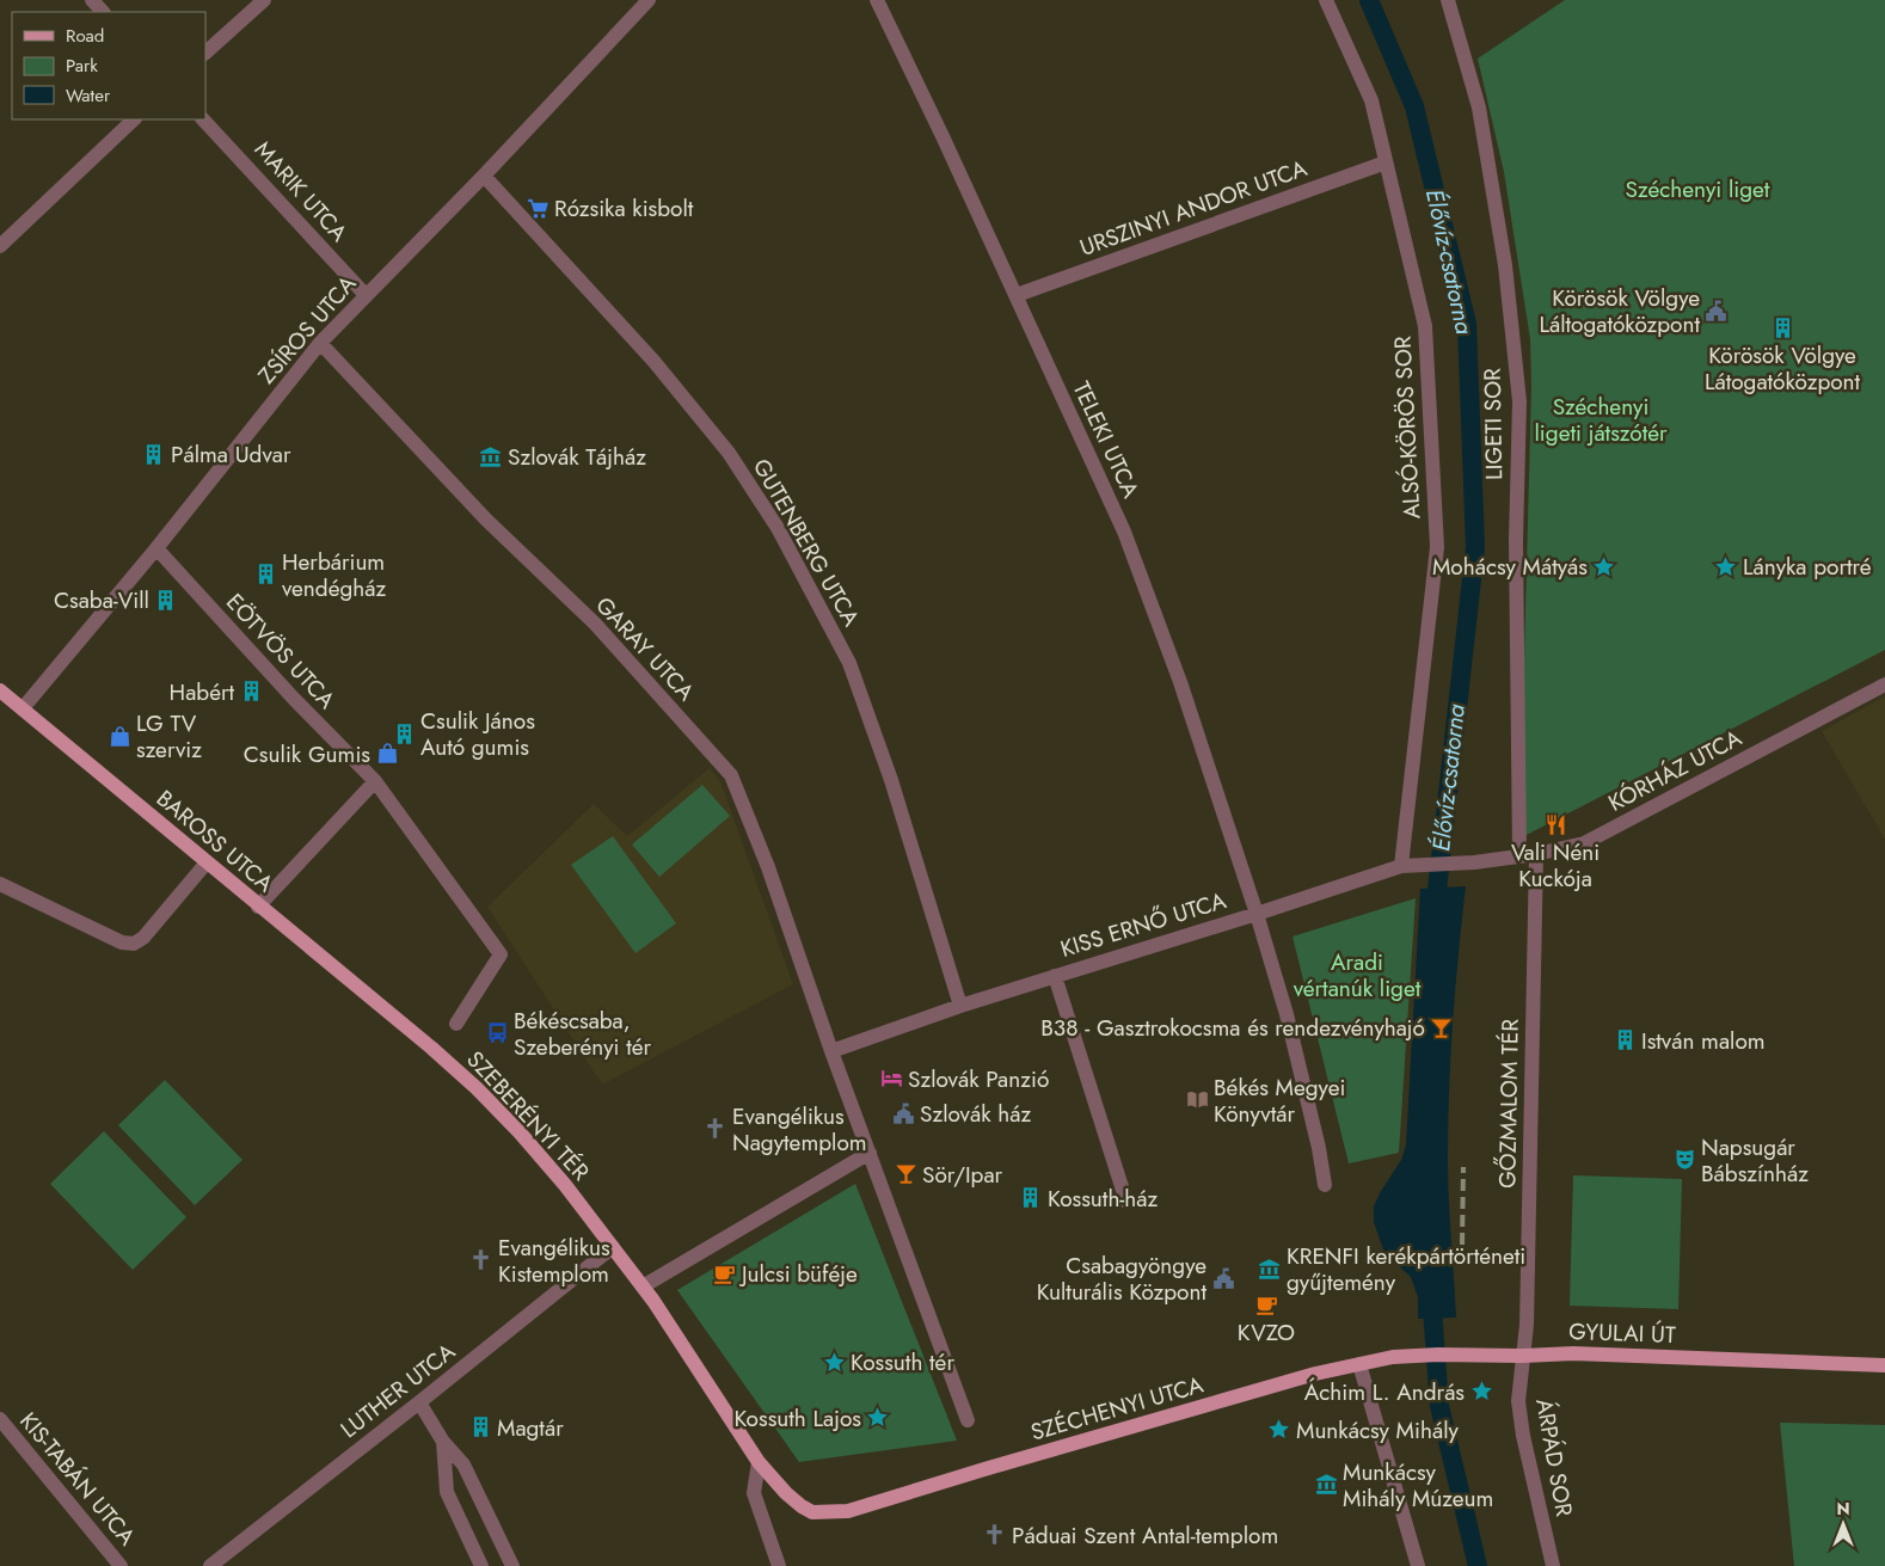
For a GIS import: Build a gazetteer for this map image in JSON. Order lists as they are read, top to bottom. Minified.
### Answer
{"streets":{"main road":["BAROSS UTCA","SZEBERÉNYI TÉR","GYULAI ÚT","SZÉCHENYI UTCA"],"street":["MARIK UTCA","URSZINYI ANDOR UTCA","ZSÍROS UTCA","LIGETI SOR","ALSÓ-KÖRÖS SOR","TELEKI UTCA","GUTENBERG UTCA","GARAY UTCA","EÖTVÖS UTCA","KÓRHÁZ UTCA","KISS ERNŐ UTCA","GŐZMALOM TÉR","LUTHER UTCA","ÁRPÁD SOR","KIS-TABÁN UTCA"]},"crossings":[["MARIK UTCA","ZSÍROS UTCA"],["URSZINYI ANDOR UTCA","ALSÓ-KÖRÖS SOR"],["URSZINYI ANDOR UTCA","TELEKI UTCA"],["ZSÍROS UTCA","GUTENBERG UTCA"],["ZSÍROS UTCA","GARAY UTCA"],["ZSÍROS UTCA","EÖTVÖS UTCA"],["ZSÍROS UTCA","BAROSS UTCA"],["LIGETI SOR","KÓRHÁZ UTCA"],["ALSÓ-KÖRÖS SOR","KISS ERNŐ UTCA"],["TELEKI UTCA","KISS ERNŐ UTCA"],["GUTENBERG UTCA","KISS ERNŐ UTCA"],["GARAY UTCA","KISS ERNŐ UTCA"],["EÖTVÖS UTCA","SZEBERÉNYI TÉR"],["KÓRHÁZ UTCA","KISS ERNŐ UTCA"],["KÓRHÁZ UTCA","GŐZMALOM TÉR"],["BAROSS UTCA","SZEBERÉNYI TÉR"],["GŐZMALOM TÉR","GYULAI ÚT"],["GŐZMALOM TÉR","ÁRPÁD SOR"],["SZEBERÉNYI TÉR","LUTHER UTCA"],["GYULAI ÚT","SZÉCHENYI UTCA"],["GYULAI ÚT","ÁRPÁD SOR"]],"water":["Élővíz-csatorna"],"parks":["Széchenyi liget","Széchenyi ligeti játszótér","Aradi vértanúk liget"],"places":{"supermarket":["Rózsika kisbolt"],"public building":["Körösök Völgye Láltogatóközpont","Szlovák ház","Csabagyöngye Kulturális Központ"],"building":["Körösök Völgye Látogatóközpont","Pálma Udvar","Herbárium vendégház","Csaba-Vill","Habért","Csulik János Autó gumis","István malom","Kossuth-ház","Magtár"],"museum":["Szlovák Tájház","KRENFI kerékpártörténeti gyűjtemény","Munkácsy Mihály Múzeum"],"place":["Mohácsy Mátyás","Lányka portré","Kossuth tér","Áchim L. András","Kossuth Lajos","Munkácsy Mihály"],"shop":["LG TV szerviz","Csulik Gumis"],"restaurant":["Vali Néni Kuckója"],"bar":["B38 - Gasztrokocsma és rendezvényhajó","Sör/Ipar"],"bus stop":["Békéscsaba, Szeberényi tér"],"hotel":["Szlovák Panzió"],"library":["Békés Megyei Könyvtár"],"church":["Evangélikus Nagytemplom","Evangélikus Kistemplom","Páduai Szent Antal-templom"],"theatre":["Napsugár Bábszínház"],"cafe":["Julcsi büféje","KVZO"]},"legend":["Road","Park","Water"],"north":"top"}
